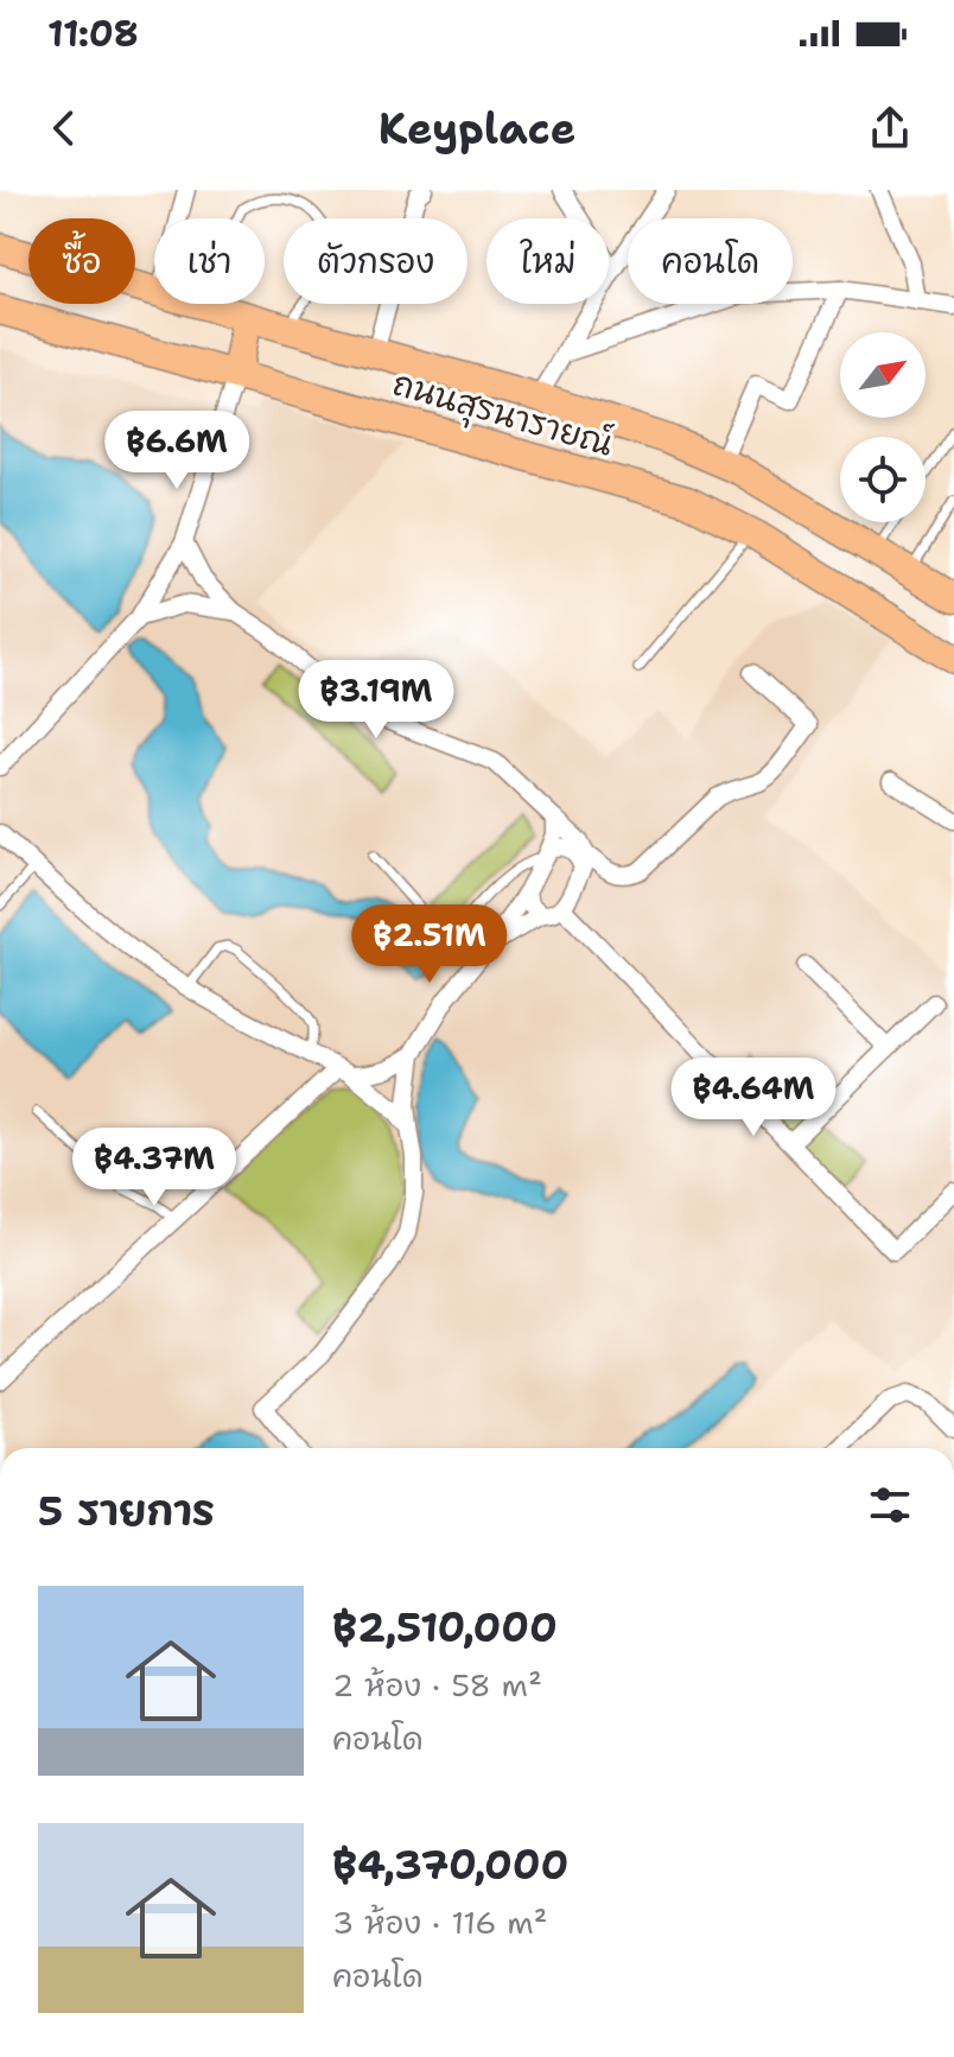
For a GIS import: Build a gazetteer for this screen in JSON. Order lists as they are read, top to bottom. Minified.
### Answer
{"streets":{"main road":["ถนนสุรนารายณ์"]},"north":"top right","page":{"status":"11:08","header":"Keyplace","chip":["ซื้อ","เช่า","ตัวกรอง","ใหม่","คอนโด"],"price":["฿6.6M","฿3.19M","฿2.51M","฿4.64M","฿4.37M"],"heading":"5 รายการ","list":[{"name":"฿2,510,000","note":"2 ห้อง · 58 m² · คอนโด"},{"name":"฿4,370,000","note":"3 ห้อง · 116 m² · คอนโด"}]}}
